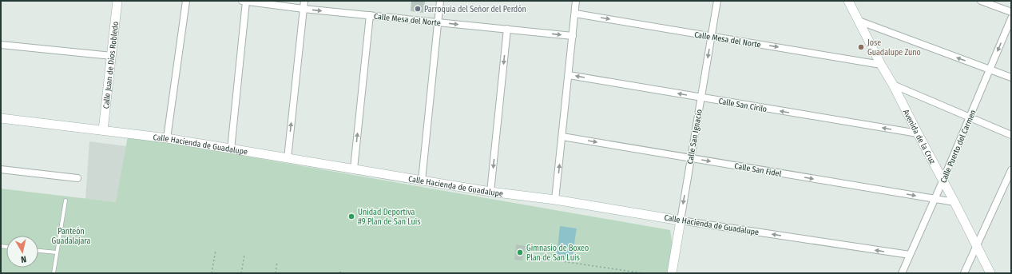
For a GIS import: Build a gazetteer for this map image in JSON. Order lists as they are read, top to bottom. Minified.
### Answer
{"streets":{"street":["Calle Mesa del Norte","Calle Juan de Dios Robledo","Calle San Cirilo","Calle San Ignacio","Avenida de la Cruz","Calle Hacienda de Guadalupe","Calle Puerto del Carmen","Calle San Fidel"]},"crossings":[["Calle Mesa del Norte","Calle San Ignacio"],["Calle Mesa del Norte","Avenida de la Cruz"],["Calle Juan de Dios Robledo","Calle Hacienda de Guadalupe"],["Calle San Cirilo","Calle San Ignacio"],["Calle San Cirilo","Avenida de la Cruz"],["Calle San Ignacio","Calle Hacienda de Guadalupe"],["Calle San Ignacio","Calle San Fidel"],["Avenida de la Cruz","Calle Puerto del Carmen"],["Avenida de la Cruz","Calle San Fidel"],["Calle Hacienda de Guadalupe","Calle Puerto del Carmen"],["Calle Puerto del Carmen","Calle San Fidel"]],"one_way":["Calle Mesa del Norte","Calle San Cirilo","Calle San Ignacio","Calle San Fidel"],"parks":["Panteón Guadalajara"],"places":["Parroquia del Señor del Perdón","Jose Guadalupe Zuno","Unidad Deportiva #9 Plan de San Luis","Gimnasio de Boxeo Plan de San Luis"],"north":"bottom"}
